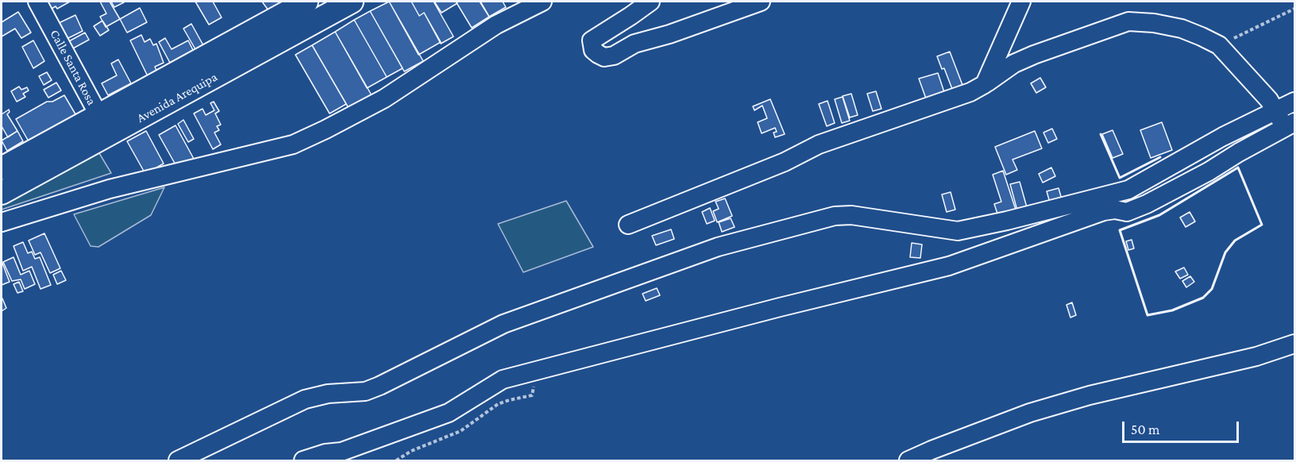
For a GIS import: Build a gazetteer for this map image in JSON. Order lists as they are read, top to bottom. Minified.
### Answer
{"streets":{"main road":["Avenida Arequipa"],"street":["Calle Santa Rosa"]},"crossings":[["Calle Santa Rosa","Avenida Arequipa"]],"scale_bar":"50 m"}
